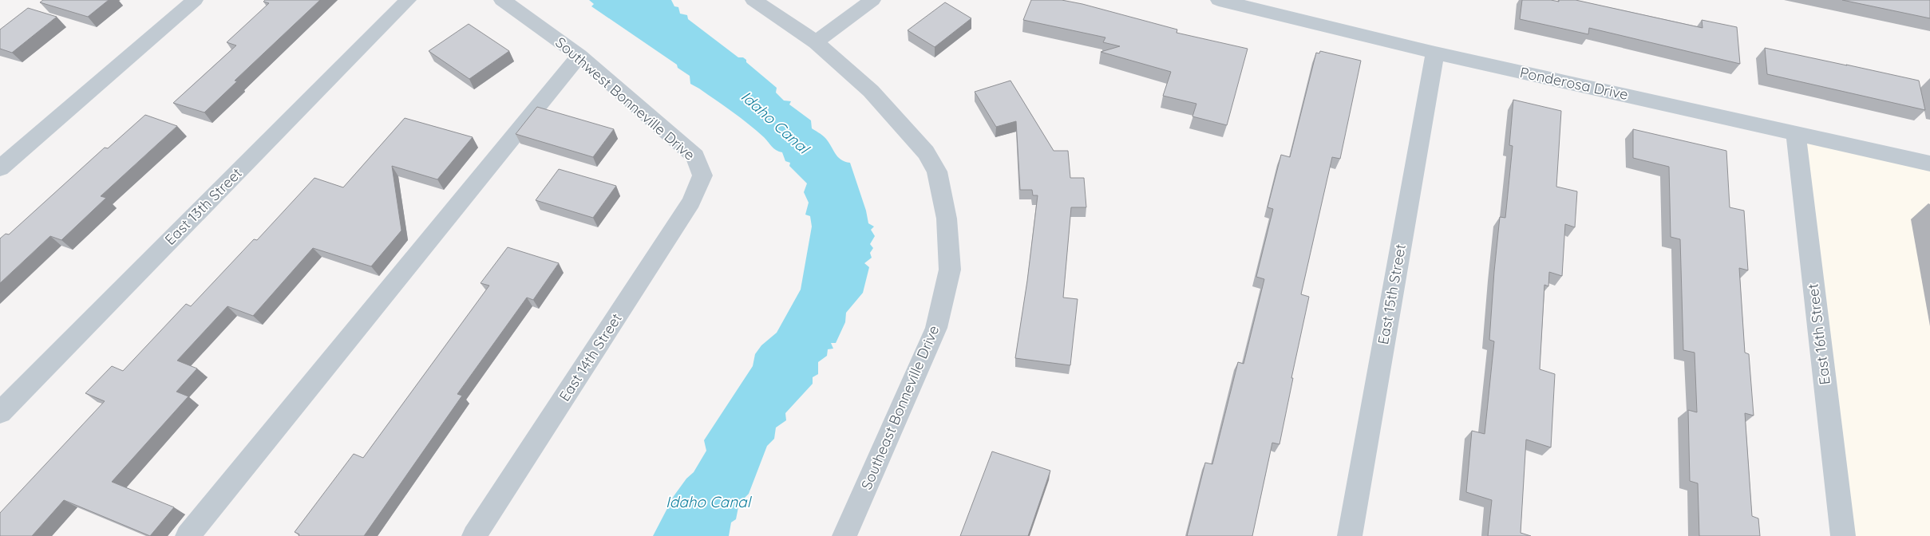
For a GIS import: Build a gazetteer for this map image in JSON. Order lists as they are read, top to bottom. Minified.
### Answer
{"streets":{"street":["Ponderosa Drive","Southwest Bonneville Drive","East 13th Street","East 15th Street","East 16th Street","East 14th Street","Southeast Bonneville Drive"]},"crossings":[["Ponderosa Drive","East 15th Street"],["Ponderosa Drive","East 16th Street"],["Southwest Bonneville Drive","East 14th Street"]],"water":["Idaho Canal"]}
